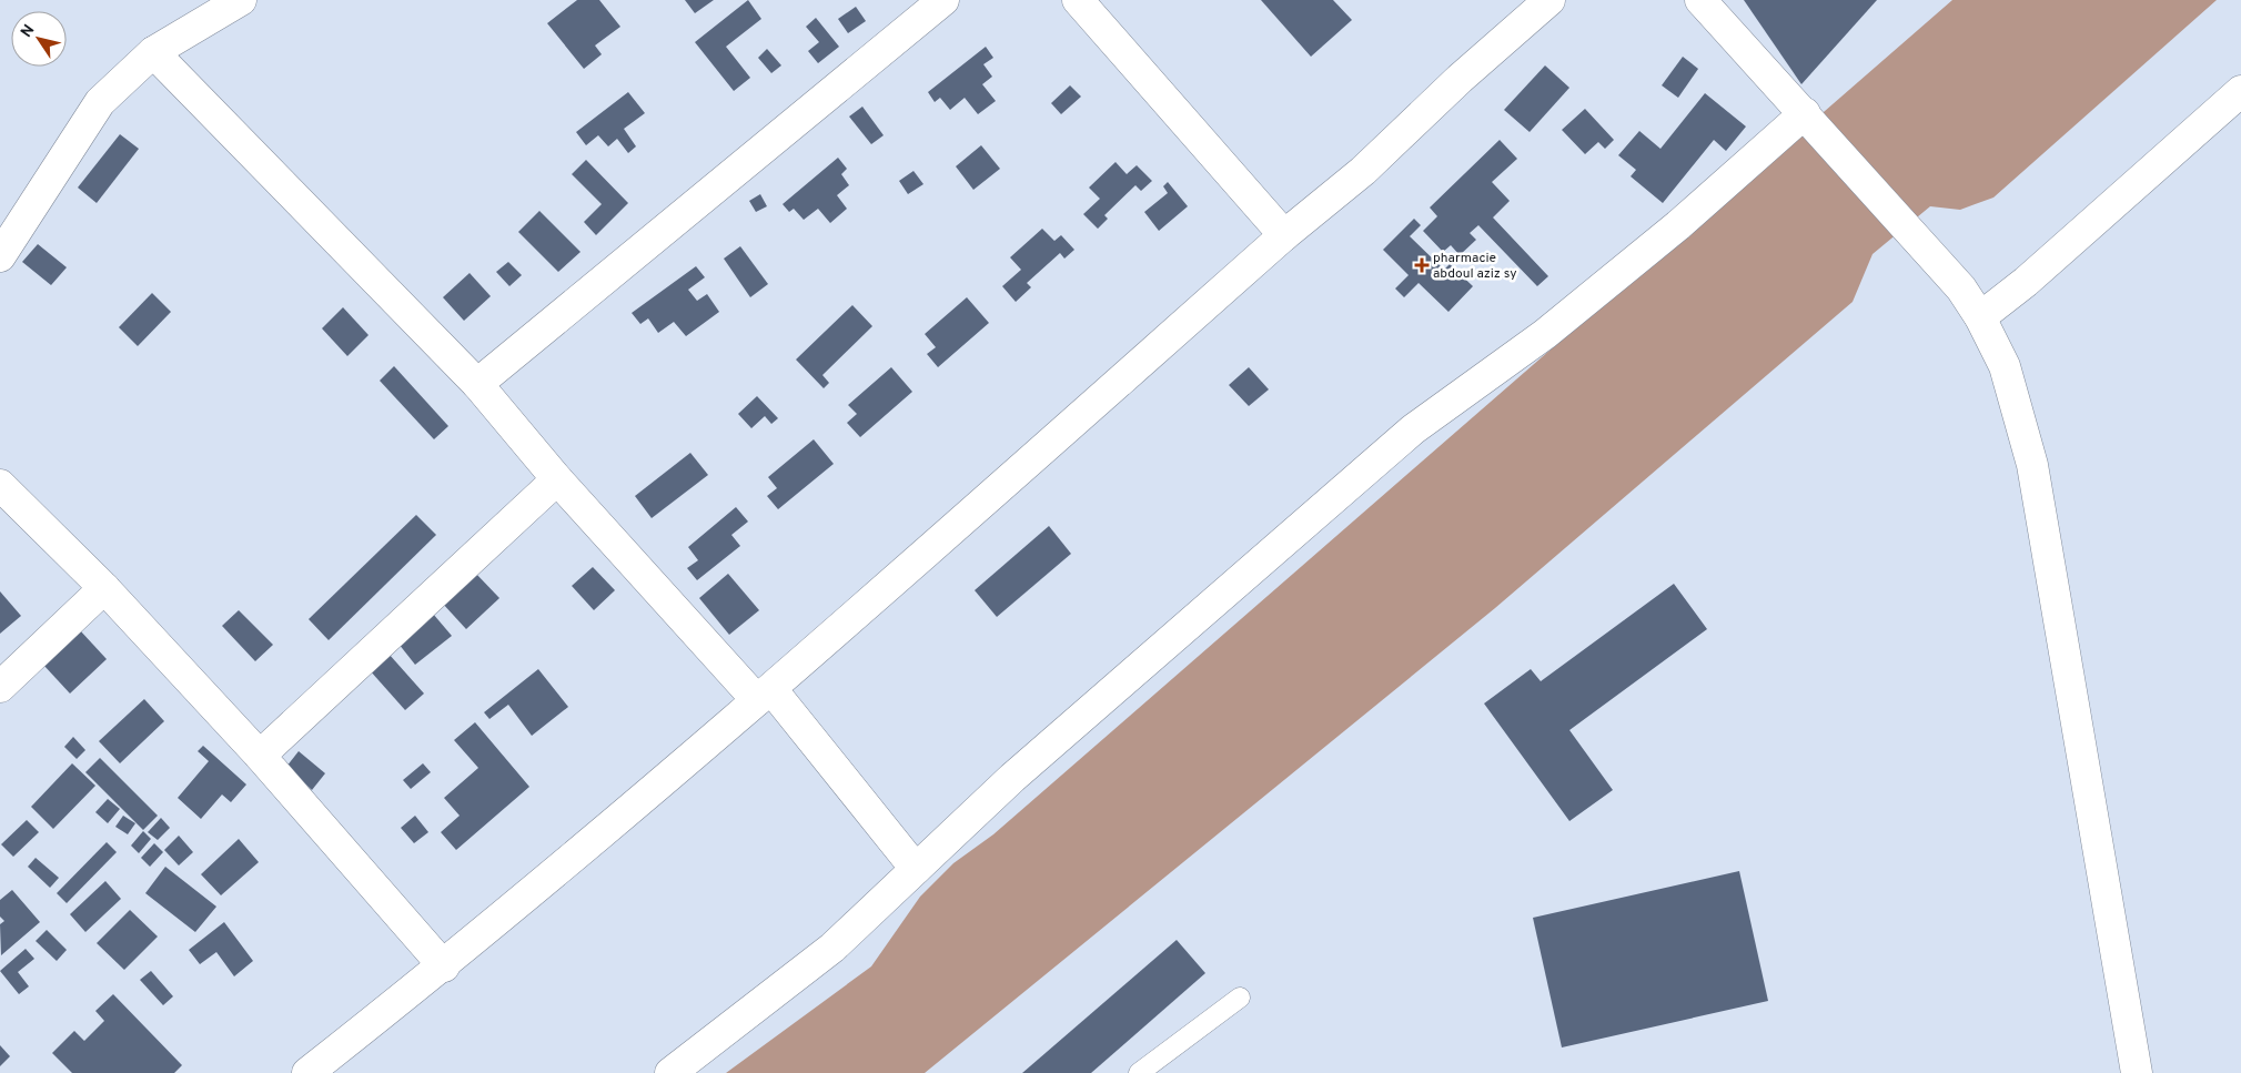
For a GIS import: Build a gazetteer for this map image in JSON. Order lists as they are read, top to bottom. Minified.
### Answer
{"places":{"health":["pharmacie abdoul aziz sy"]},"north":"top left"}
